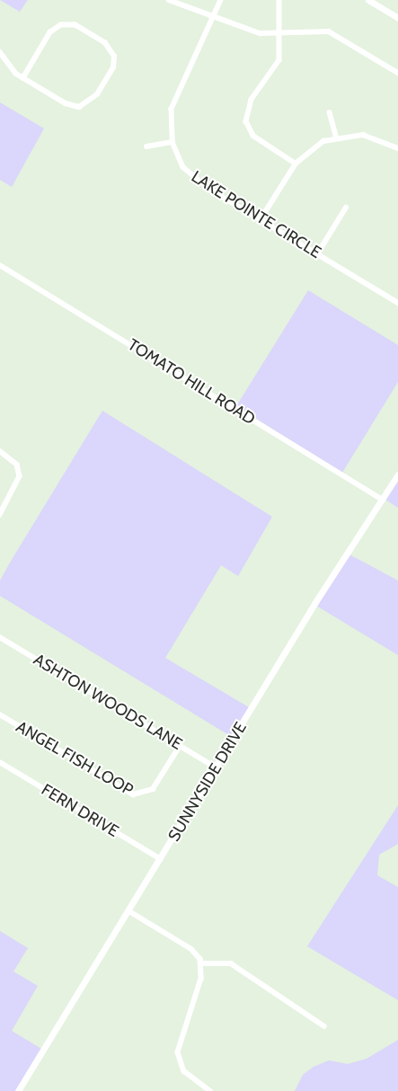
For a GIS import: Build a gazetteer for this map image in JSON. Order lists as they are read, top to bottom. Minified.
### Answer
{"streets":{"street":["LAKE POINTE CIRCLE","TOMATO HILL ROAD","ASHTON WOODS LANE","ANGEL FISH LOOP","SUNNYSIDE DRIVE","FERN DRIVE"]},"crossings":[["TOMATO HILL ROAD","SUNNYSIDE DRIVE"],["ASHTON WOODS LANE","ANGEL FISH LOOP"],["ASHTON WOODS LANE","SUNNYSIDE DRIVE"],["SUNNYSIDE DRIVE","FERN DRIVE"]]}
